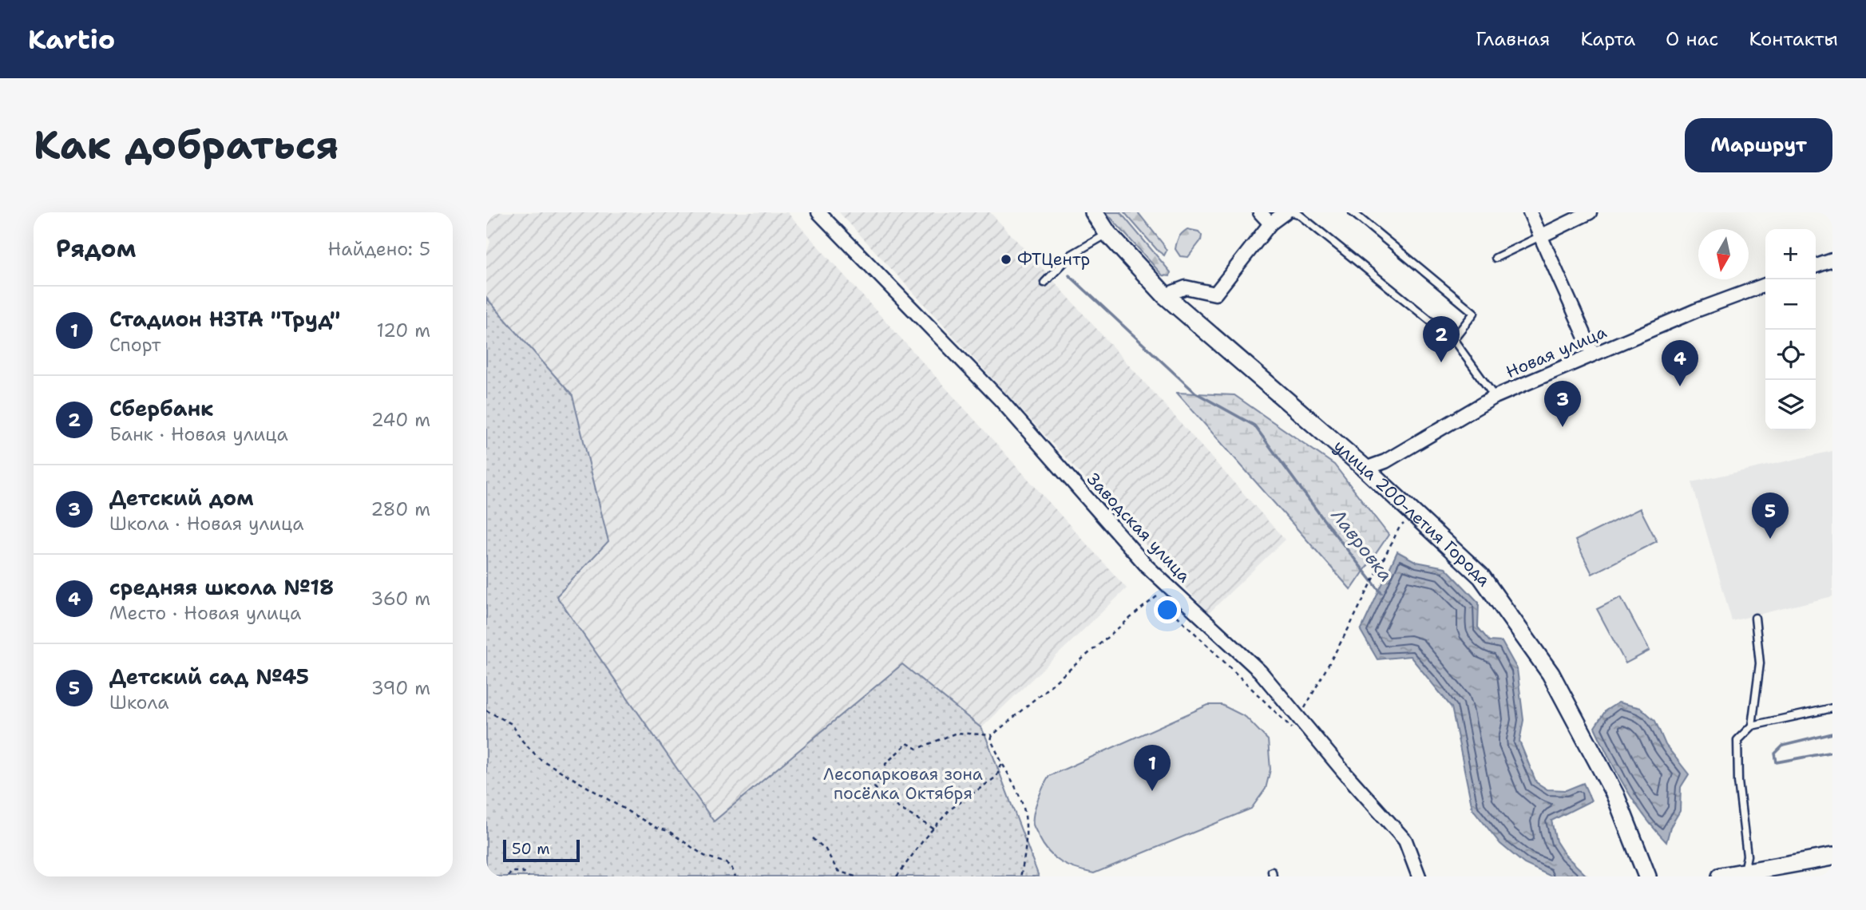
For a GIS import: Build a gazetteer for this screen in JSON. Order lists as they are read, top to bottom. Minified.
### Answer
{"streets":{"street":["Новая улица","улица 200-летия Города","Заводская улица"]},"crossings":[["Новая улица","улица 200-летия Города"]],"water":["Лавровка"],"parks":["Лесопарковая зона посёлка Октября"],"places":["ФТЦентр"],"scale_bar":"50 m","north":"bottom","page":{"header":"Kartio","nav":["Главная","Карта","О нас","Контакты"],"buttons":"Маршрут","title":"Как добраться","heading":["Рядом","Найдено: 5"],"map_buttons":["+","−"],"list":[{"mark":"1","name":"Стадион НЗТА \"Труд\"","note":"Спорт","value":"120 m"},{"mark":"2","name":"Сбербанк","note":"Банк · Новая улица","value":"240 m"},{"mark":"3","name":"Детский дом","note":"Школа · Новая улица","value":"280 m"},{"mark":"4","name":"средняя школа №18","note":"Место · Новая улица","value":"360 m"},{"mark":"5","name":"Детский сад №45","note":"Школа","value":"390 m"}],"pins":["2","4","3","5","1"],"scale":"50 m"}}
